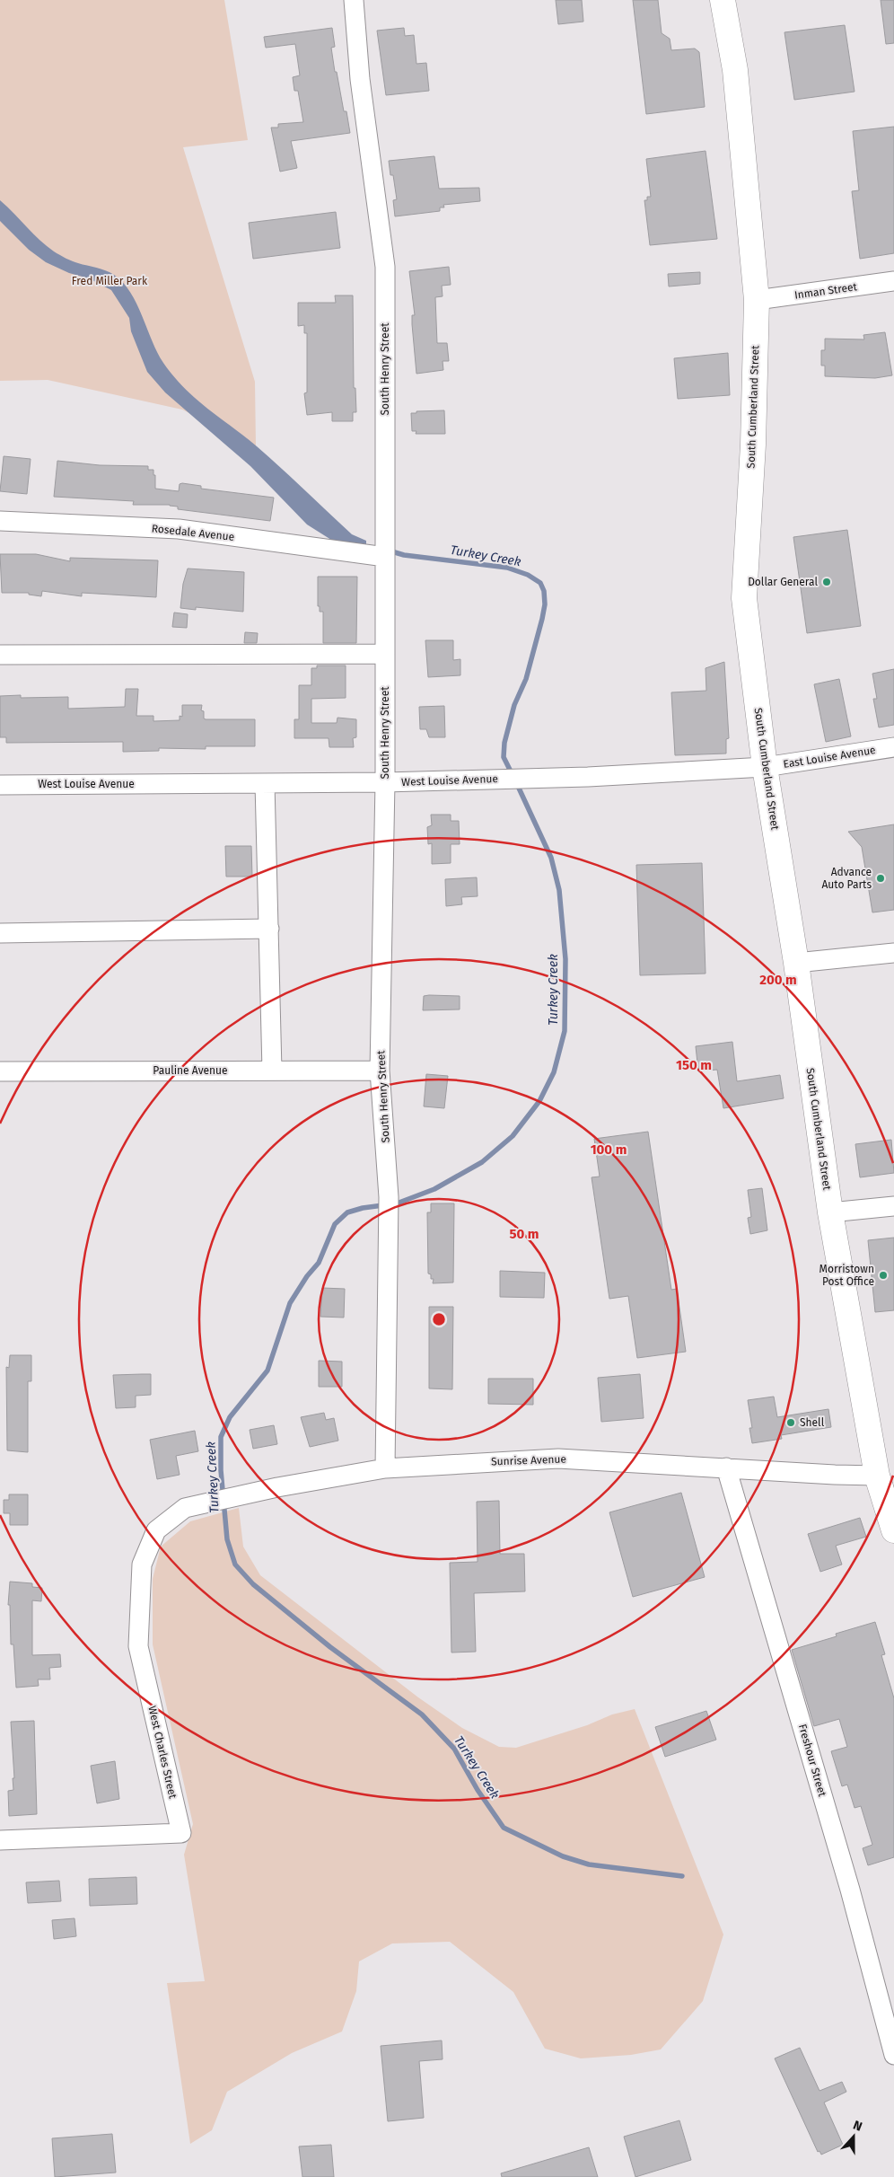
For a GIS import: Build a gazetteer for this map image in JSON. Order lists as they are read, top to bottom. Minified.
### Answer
{"streets":{"main road":["South Cumberland Street"],"street":["Inman Street","South Henry Street","Rosedale Avenue","East Louise Avenue","West Louise Avenue","Pauline Avenue","Sunrise Avenue","West Charles Street","Freshour Street"]},"crossings":[["Inman Street","South Cumberland Street"],["South Henry Street","Rosedale Avenue"],["South Henry Street","West Louise Avenue"],["South Henry Street","Pauline Avenue"],["South Henry Street","Sunrise Avenue"],["South Cumberland Street","East Louise Avenue"],["South Cumberland Street","West Louise Avenue"],["South Cumberland Street","Sunrise Avenue"],["East Louise Avenue","West Louise Avenue"],["Sunrise Avenue","West Charles Street"],["Sunrise Avenue","Freshour Street"]],"water":["Turkey Creek"],"parks":["Fred Miller Park"],"places":["Dollar General","Advance Auto Parts","Morristown Post Office","Shell"],"north":"top","rings":["200 m","150 m","100 m","50 m"]}
